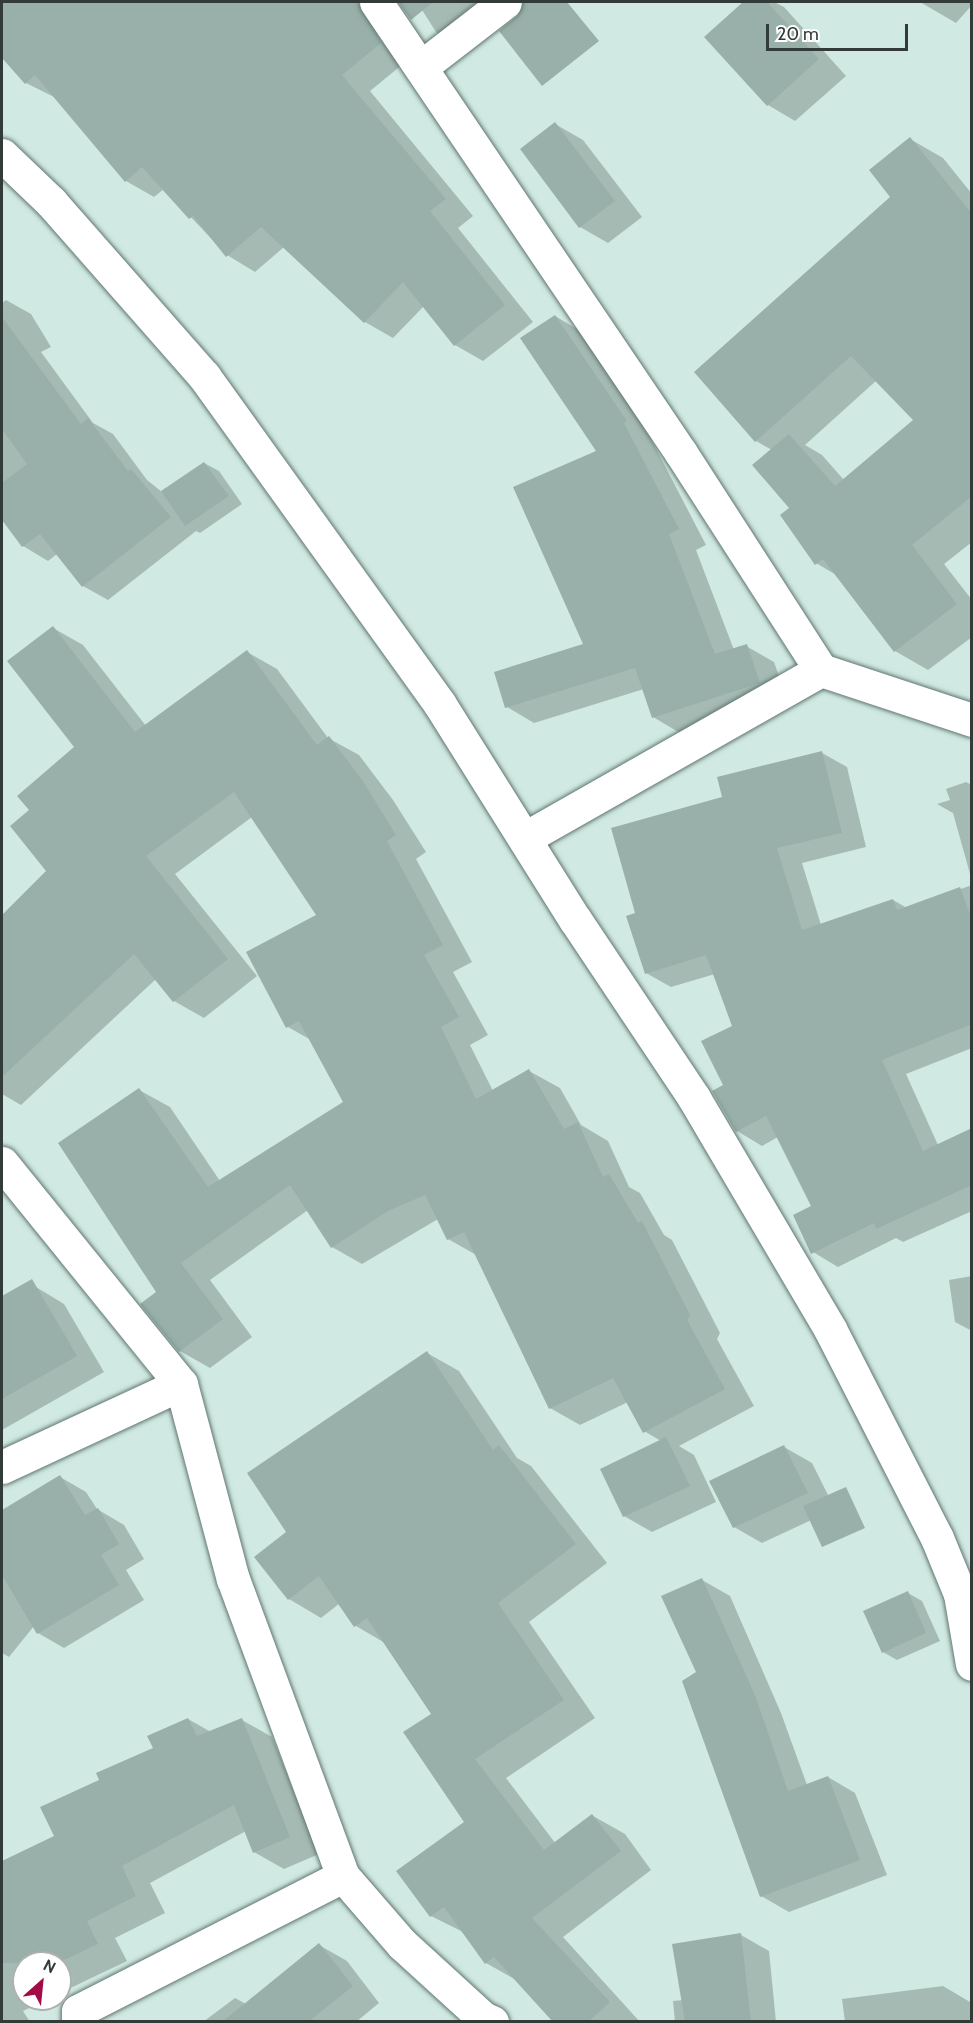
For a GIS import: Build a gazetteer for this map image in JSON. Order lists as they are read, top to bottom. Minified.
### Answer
{"scale_bar":"20 m","north":"top right"}
